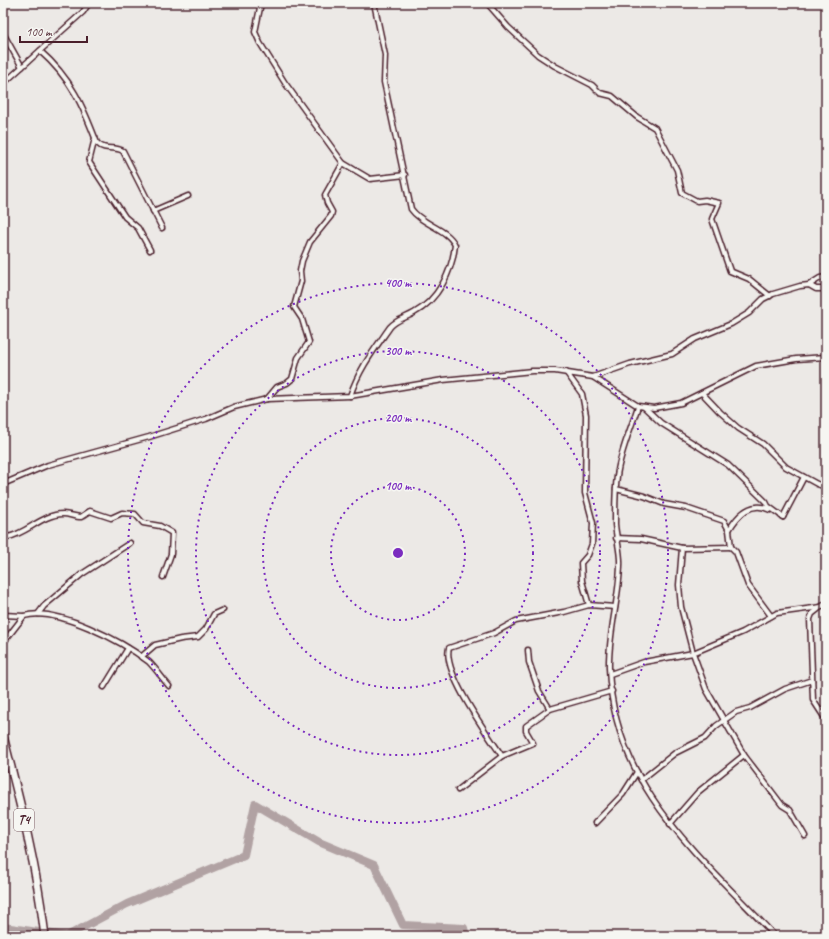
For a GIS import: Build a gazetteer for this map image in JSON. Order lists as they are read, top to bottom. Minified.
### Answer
{"streets":{"highway":["T4"]},"scale_bar":"100 m","rings":["400 m","300 m","200 m","100 m"]}
